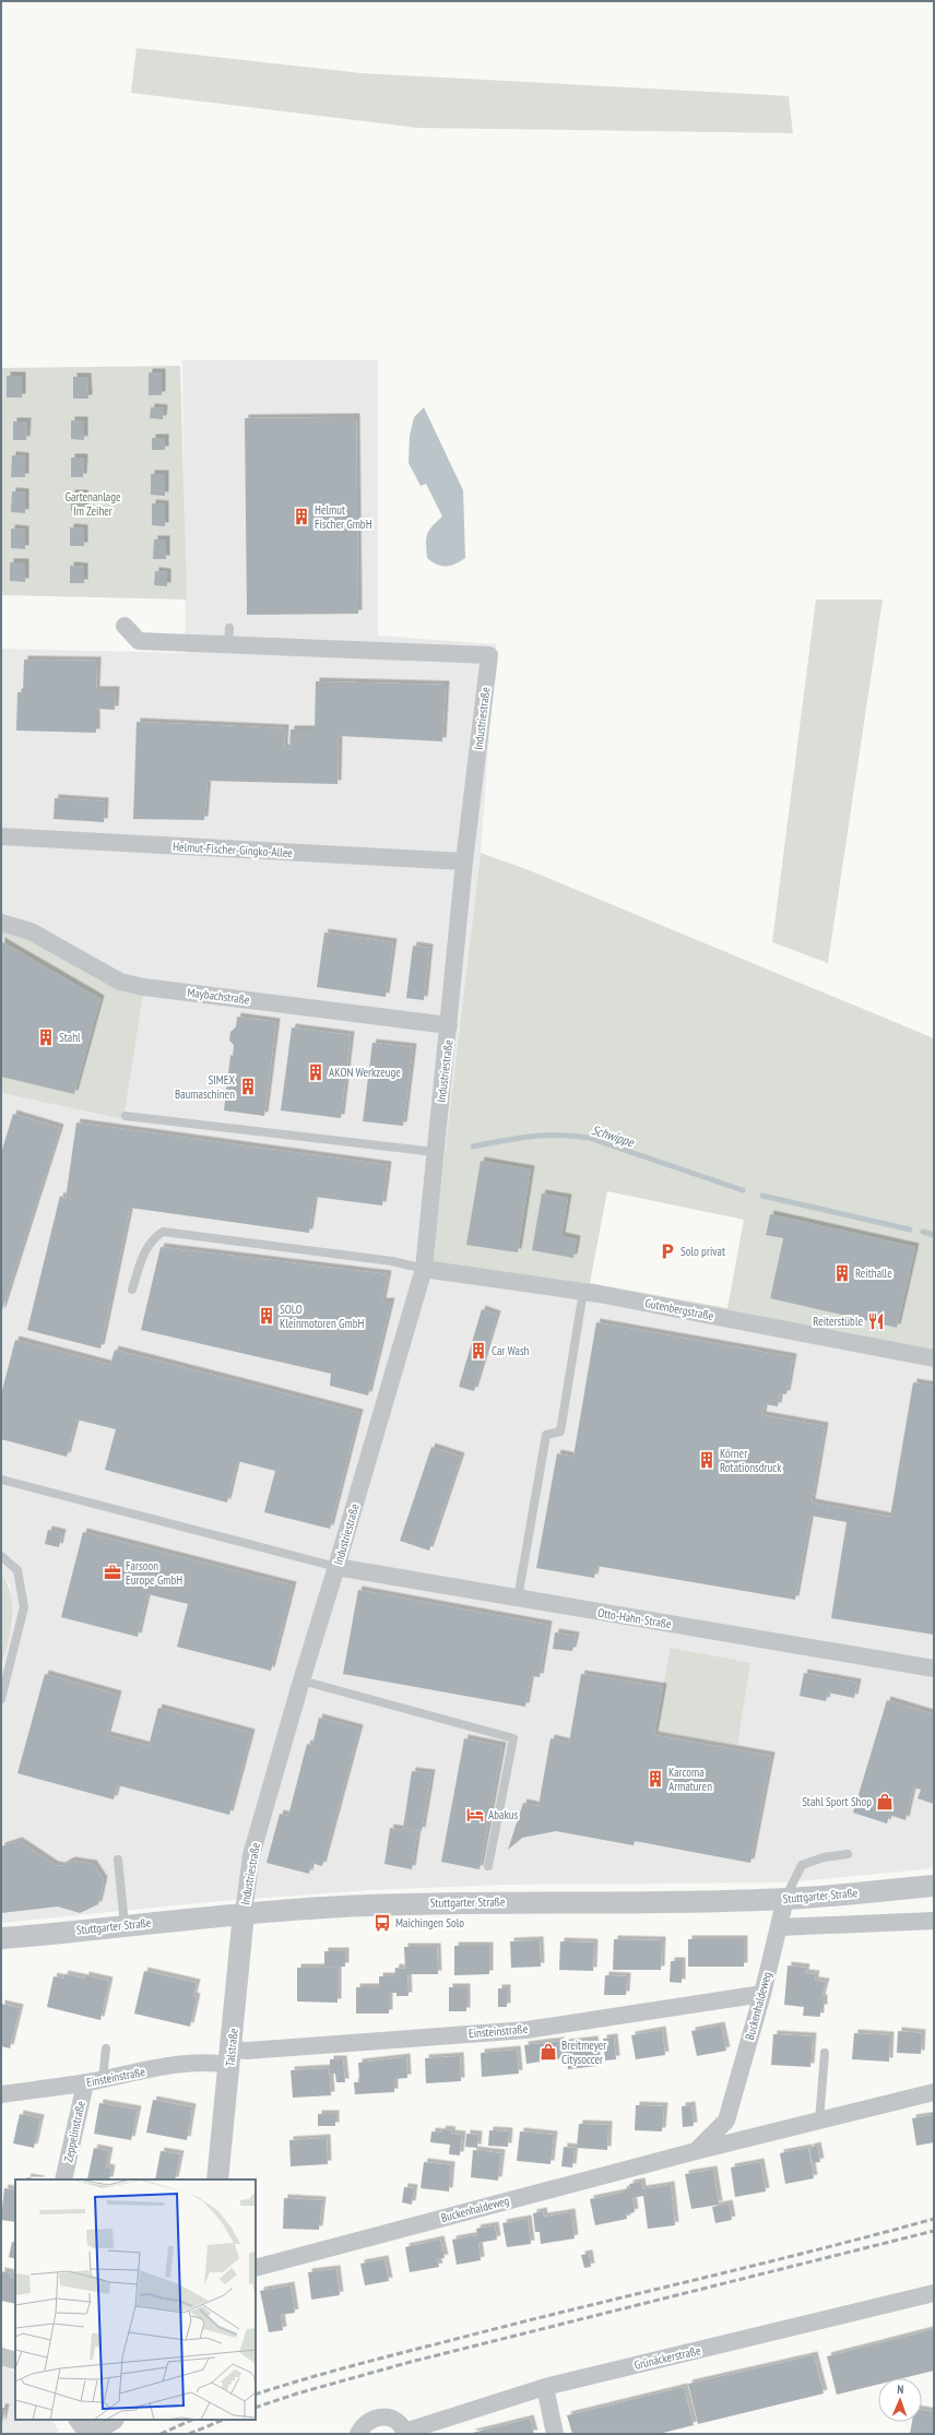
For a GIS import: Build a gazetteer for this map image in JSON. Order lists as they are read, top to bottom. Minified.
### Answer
{"streets":{"street":["Industriestraße","Helmut-Fischer-Gingko-Allee","Maybachstraße","Gutenbergstraße","Otto-Hahn-Straße","Stuttgarter Straße","Buckenhaldeweg","Einsteinstraße","Talstraße","Zeppelinstraße","Grünäckerstraße"]},"crossings":[["Industriestraße","Helmut-Fischer-Gingko-Allee"],["Industriestraße","Maybachstraße"],["Industriestraße","Gutenbergstraße"],["Industriestraße","Otto-Hahn-Straße"],["Industriestraße","Stuttgarter Straße"],["Industriestraße","Talstraße"],["Stuttgarter Straße","Buckenhaldeweg"],["Stuttgarter Straße","Talstraße"],["Buckenhaldeweg","Einsteinstraße"],["Einsteinstraße","Talstraße"],["Einsteinstraße","Zeppelinstraße"]],"water":["Schwippe"],"parks":["Gartenanlage Im Zeiher"],"places":{"building":["Helmut Fischer GmbH","Stahl","AKON Werkzeuge","SIMEX Baumaschinen","Reithalle","SOLO Kleinmotoren GmbH","Car Wash","Körner Rotationsdruck","Karcoma Armaturen"],"parking":["Solo privat"],"restaurant":["Reiterstüble"],"office":["Farsoon Europe GmbH"],"shop":["Stahl Sport Shop","Breitmeyer Citysoccer"],"hotel":["Abakus"],"bus stop":["Maichingen Solo"]},"north":"top"}
